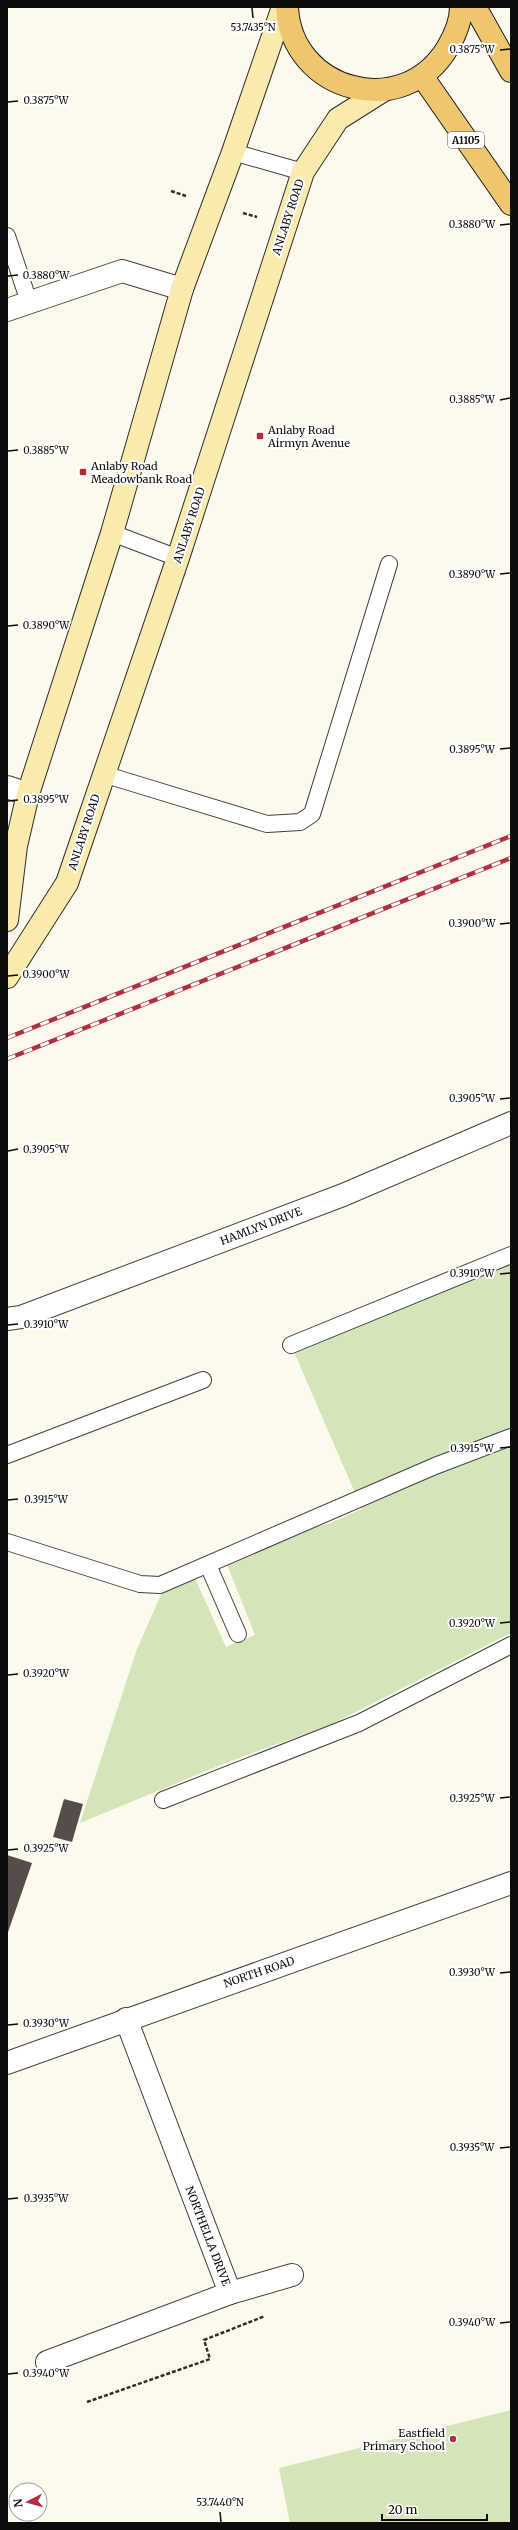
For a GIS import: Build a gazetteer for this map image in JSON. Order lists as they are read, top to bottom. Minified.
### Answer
{"streets":{"main road":["A1105","ANLABY ROAD"],"street":["HAMLYN DRIVE","NORTH ROAD","NORTHELLA DRIVE"]},"crossings":[["NORTH ROAD","NORTHELLA DRIVE"]],"places":{"transit":["Anlaby Road Airmyn Avenue","Anlaby Road Meadowbank Road"],"other":["Eastfield Primary School"]},"scale_bar":"20 m","north":"left","coordinates":["53.7435°N","0.3875°W","0.3880°W","0.3885°W","0.3890°W","0.3895°W","0.3900°W","0.3905°W","0.3910°W","0.3915°W","0.3920°W","0.3925°W","0.3930°W","0.3935°W","0.3940°W","53.7440°N"]}
